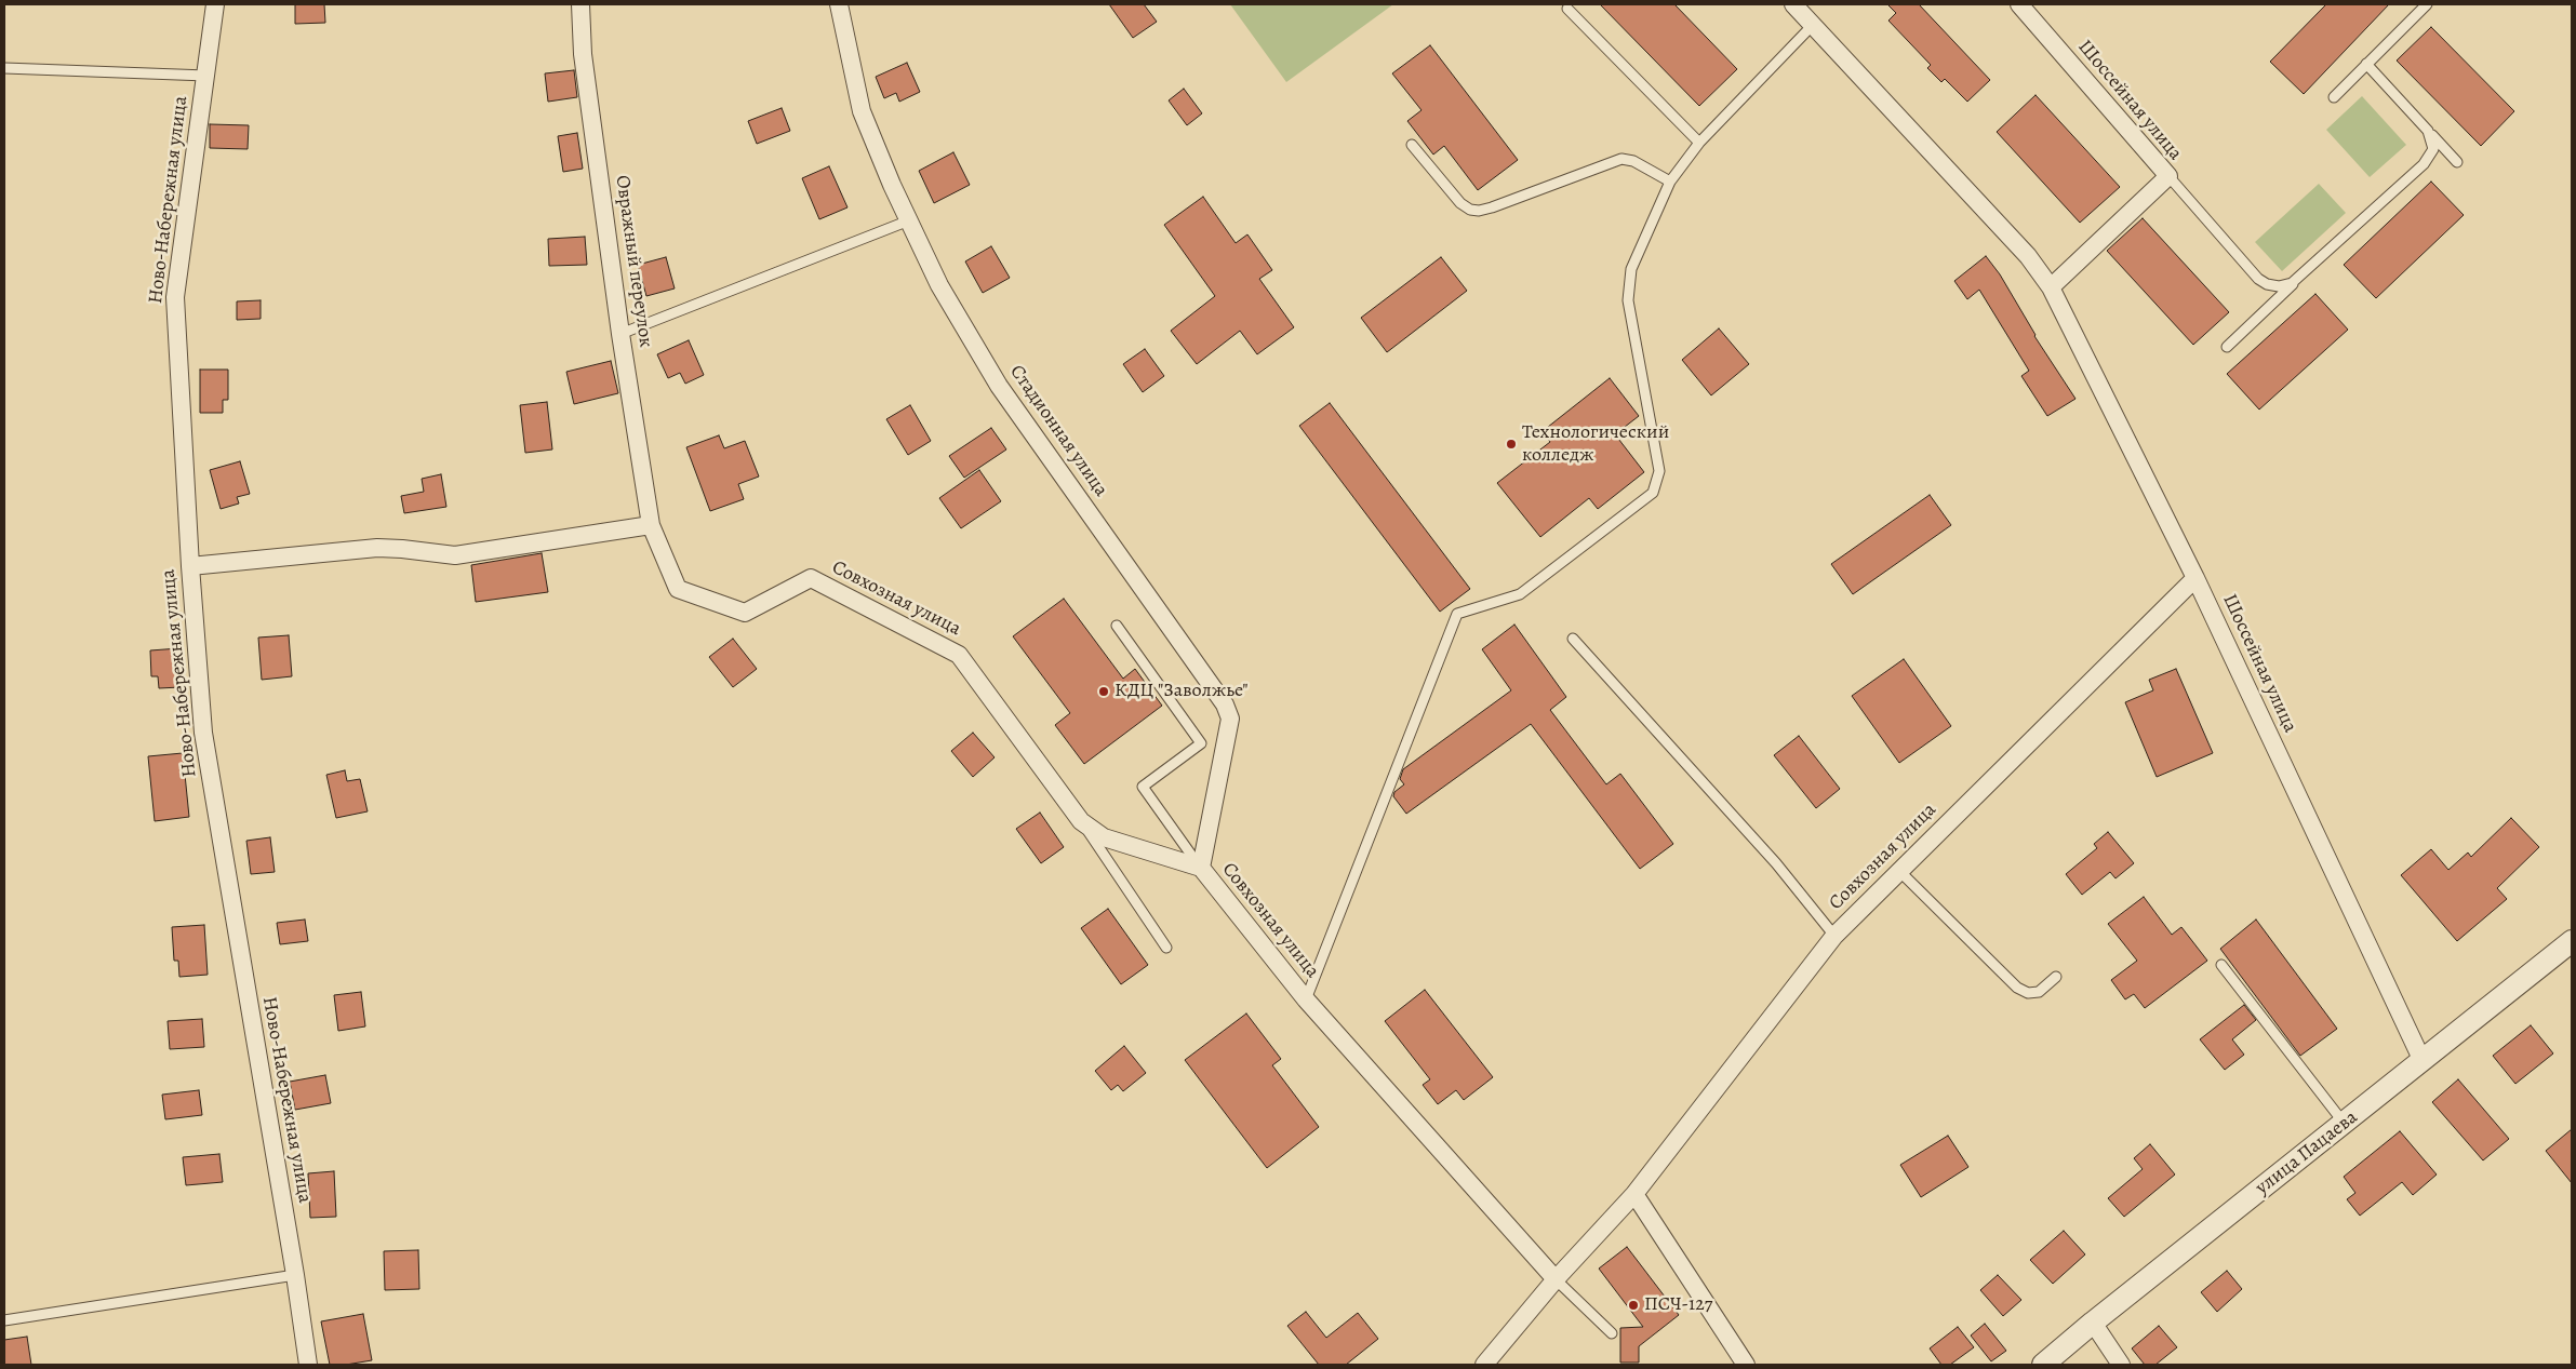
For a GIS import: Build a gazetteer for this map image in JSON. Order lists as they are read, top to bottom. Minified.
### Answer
{"streets":{"street":["Шоссейная улица","Ново-Набережная улица","Овражный переулок","Стадионная улица","Совхозная улица","улица Пацаева"]},"crossings":[["Шоссейная улица","Совхозная улица"],["Шоссейная улица","улица Пацаева"],["Овражный переулок","Совхозная улица"],["Стадионная улица","Совхозная улица"]],"places":["Технологический колледж","КДЦ \"Заволжье\"","ПСЧ-127"]}
